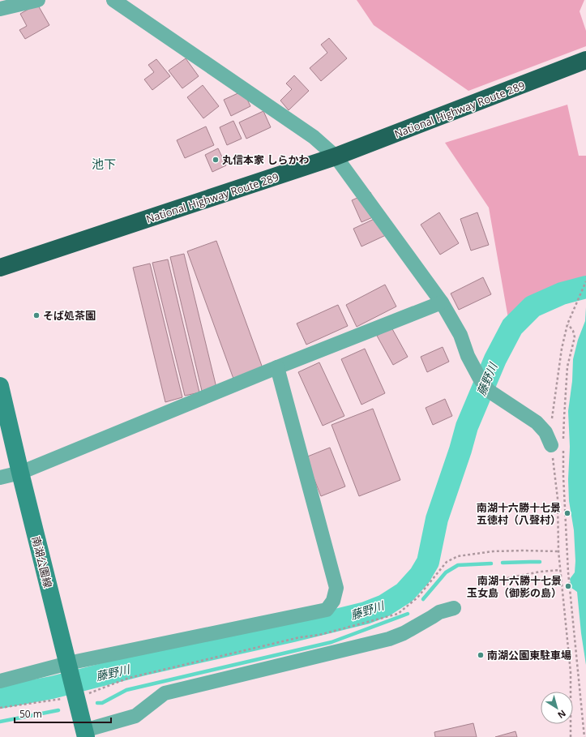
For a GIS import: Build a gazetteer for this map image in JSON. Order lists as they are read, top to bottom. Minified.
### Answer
{"streets":{"highway":["National Highway Route 289"],"main road":["南湖公園線"]},"districts":["池下"],"water":["藤野川"],"places":["丸信本家 しらかわ","そば処茶園","南湖十六勝十七景 五徳村（八聲村）","南湖十六勝十七景 玉女島（御影の島）","南湖公園東駐車場"],"scale_bar":"50 m","north":"bottom right"}
